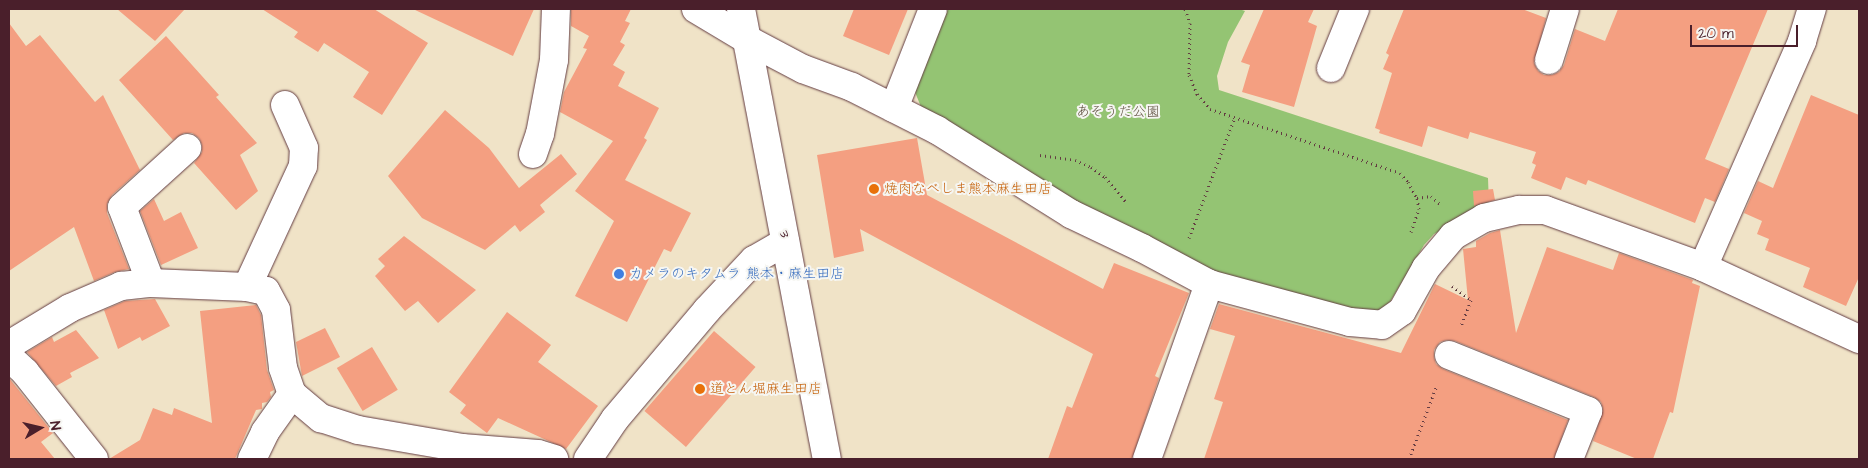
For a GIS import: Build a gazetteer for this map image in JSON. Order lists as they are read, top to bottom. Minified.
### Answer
{"streets":{"street":["3"]},"parks":["あそうだ公園"],"places":["焼肉なべしま熊本麻生田店","カメラのキタムラ 熊本・麻生田店","道とん堀麻生田店"],"scale_bar":"20 m","north":"right"}
